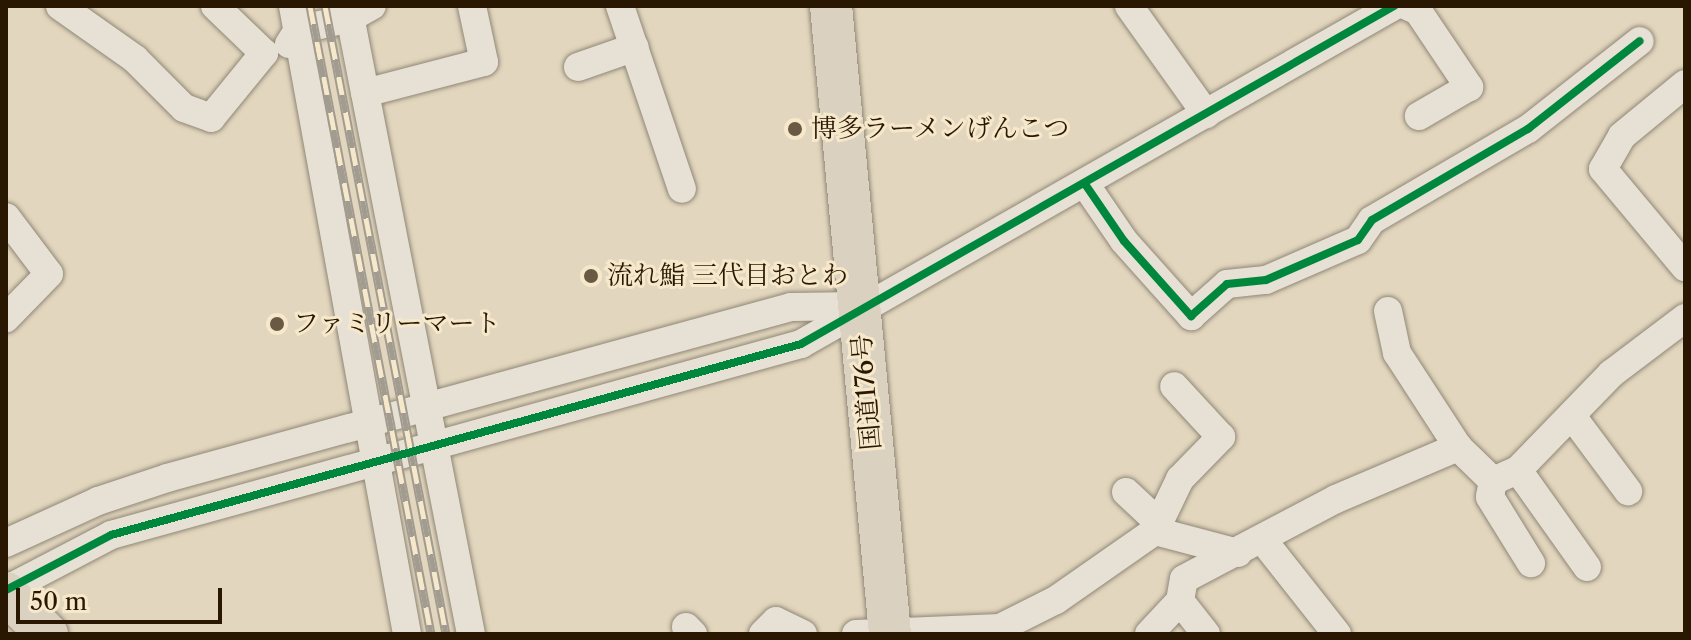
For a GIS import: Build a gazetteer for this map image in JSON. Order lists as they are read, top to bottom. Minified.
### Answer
{"streets":{"highway":["国道176号"]},"places":["博多ラーメンげんこつ","流れ鮨 三代目おとわ","ファミリーマート"],"scale_bar":"50 m"}
